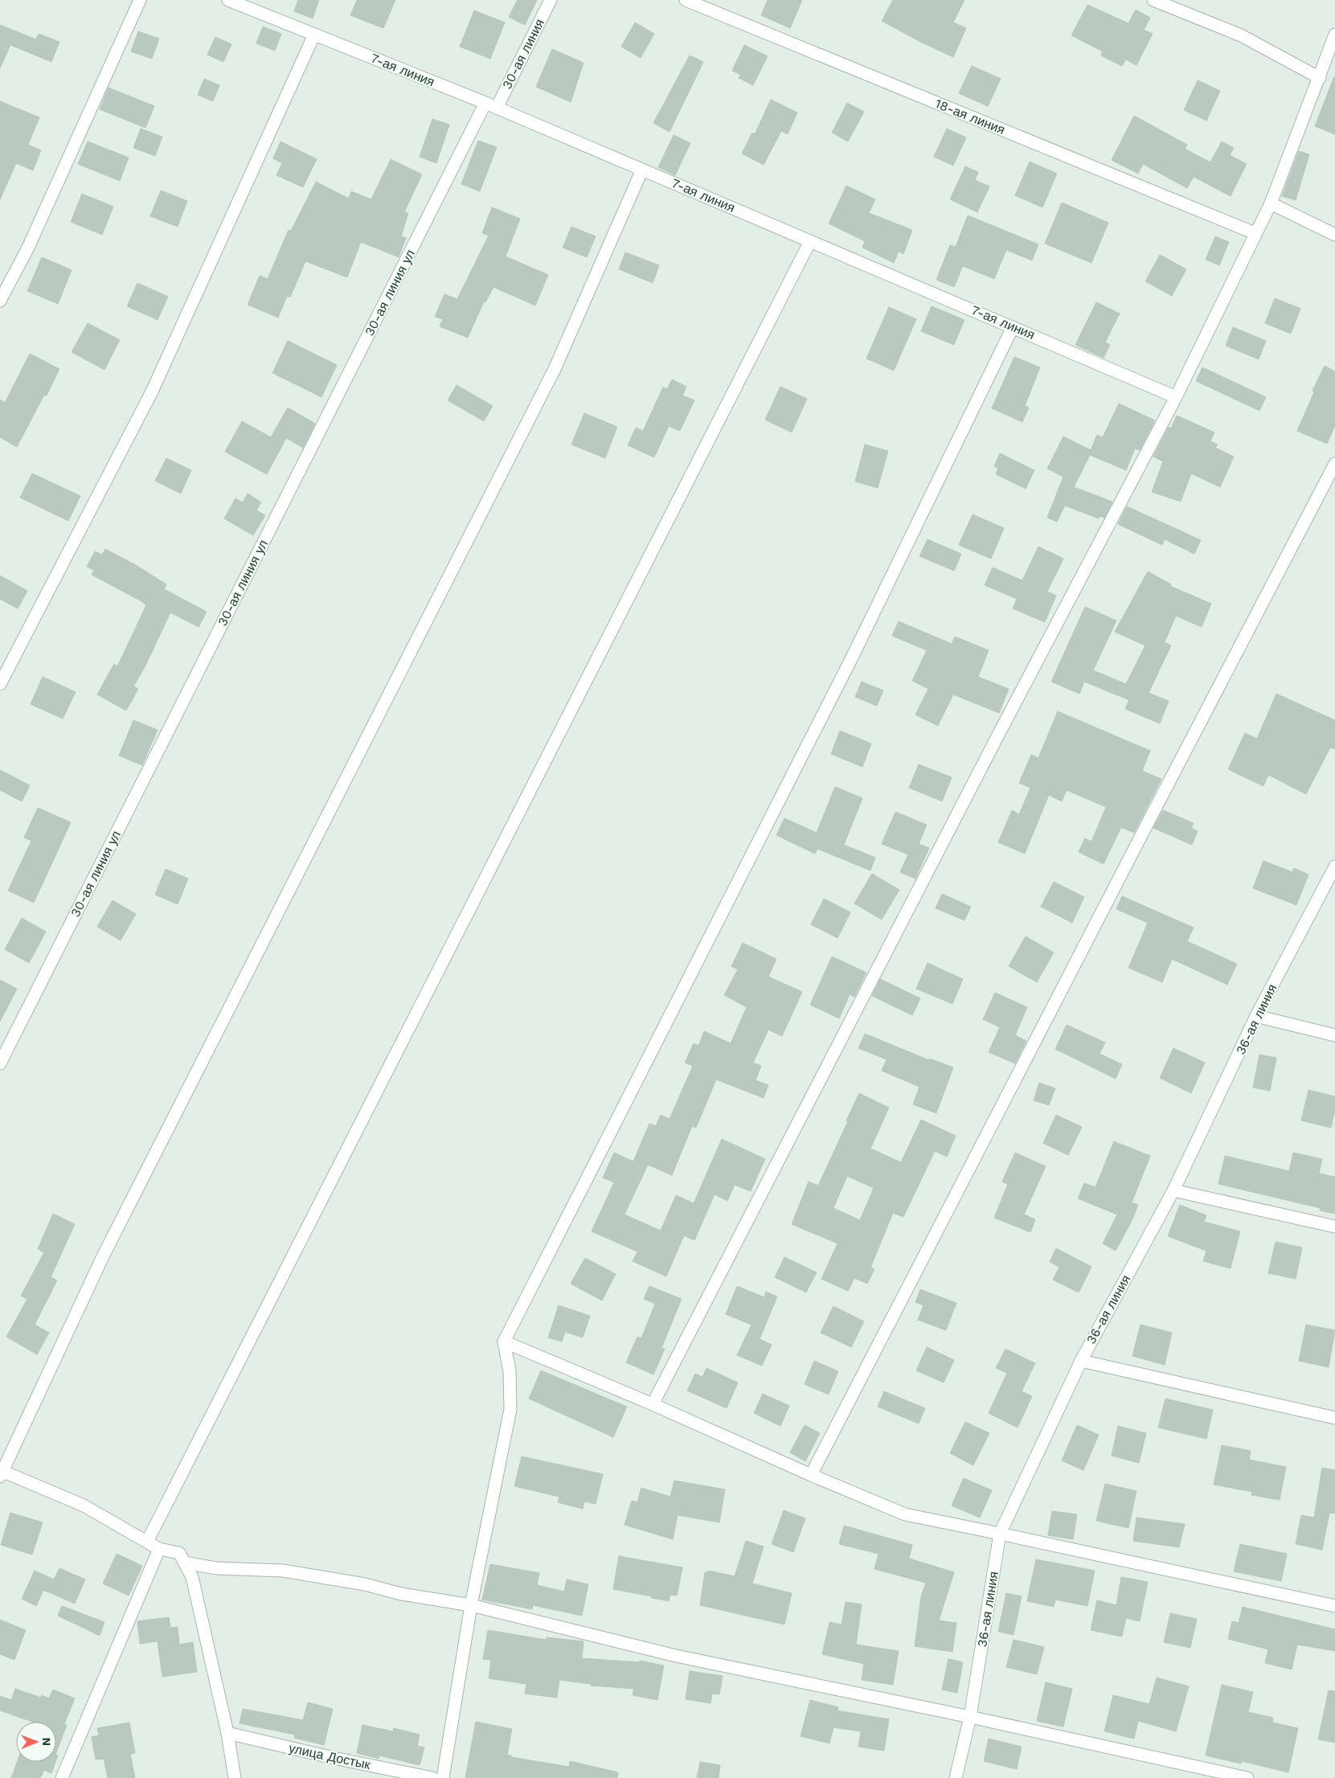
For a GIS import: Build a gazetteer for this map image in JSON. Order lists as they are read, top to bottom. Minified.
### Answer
{"streets":{"street":["30-ая линия","7-ая линия","18-ая линия","30-ая линия ул","36-ая линия","улица Достык"]},"crossings":[["30-ая линия","7-ая линия"],["30-ая линия","30-ая линия ул"],["7-ая линия","30-ая линия ул"]],"north":"right"}
